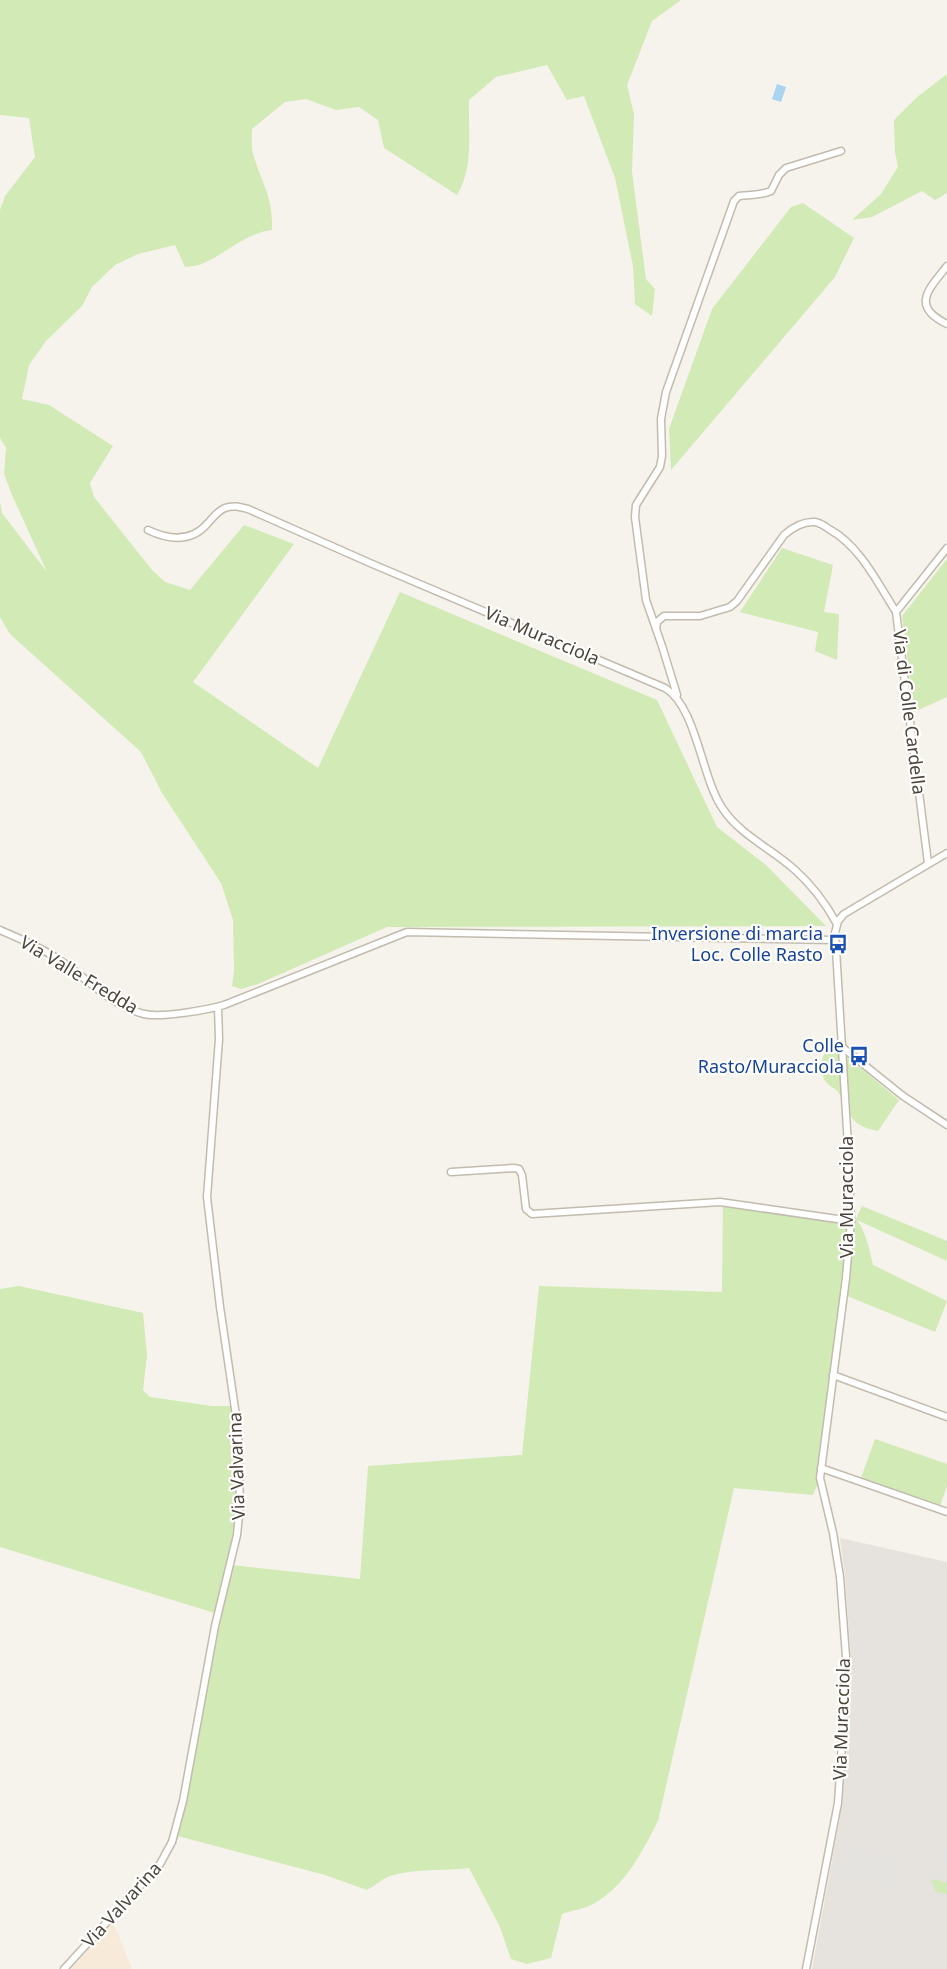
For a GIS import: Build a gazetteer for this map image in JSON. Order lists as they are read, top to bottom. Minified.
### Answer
{"streets":{"street":["Via Muracciola","Via di Colle Cardella","Via Valle Fredda","Via Valvarina"]},"crossings":[["Via Muracciola","Via Valle Fredda"],["Via Valle Fredda","Via Valvarina"]],"places":{"bus stop":["Inversione di marcia Loc. Colle Rasto","Colle Rasto/Muracciola"]}}
